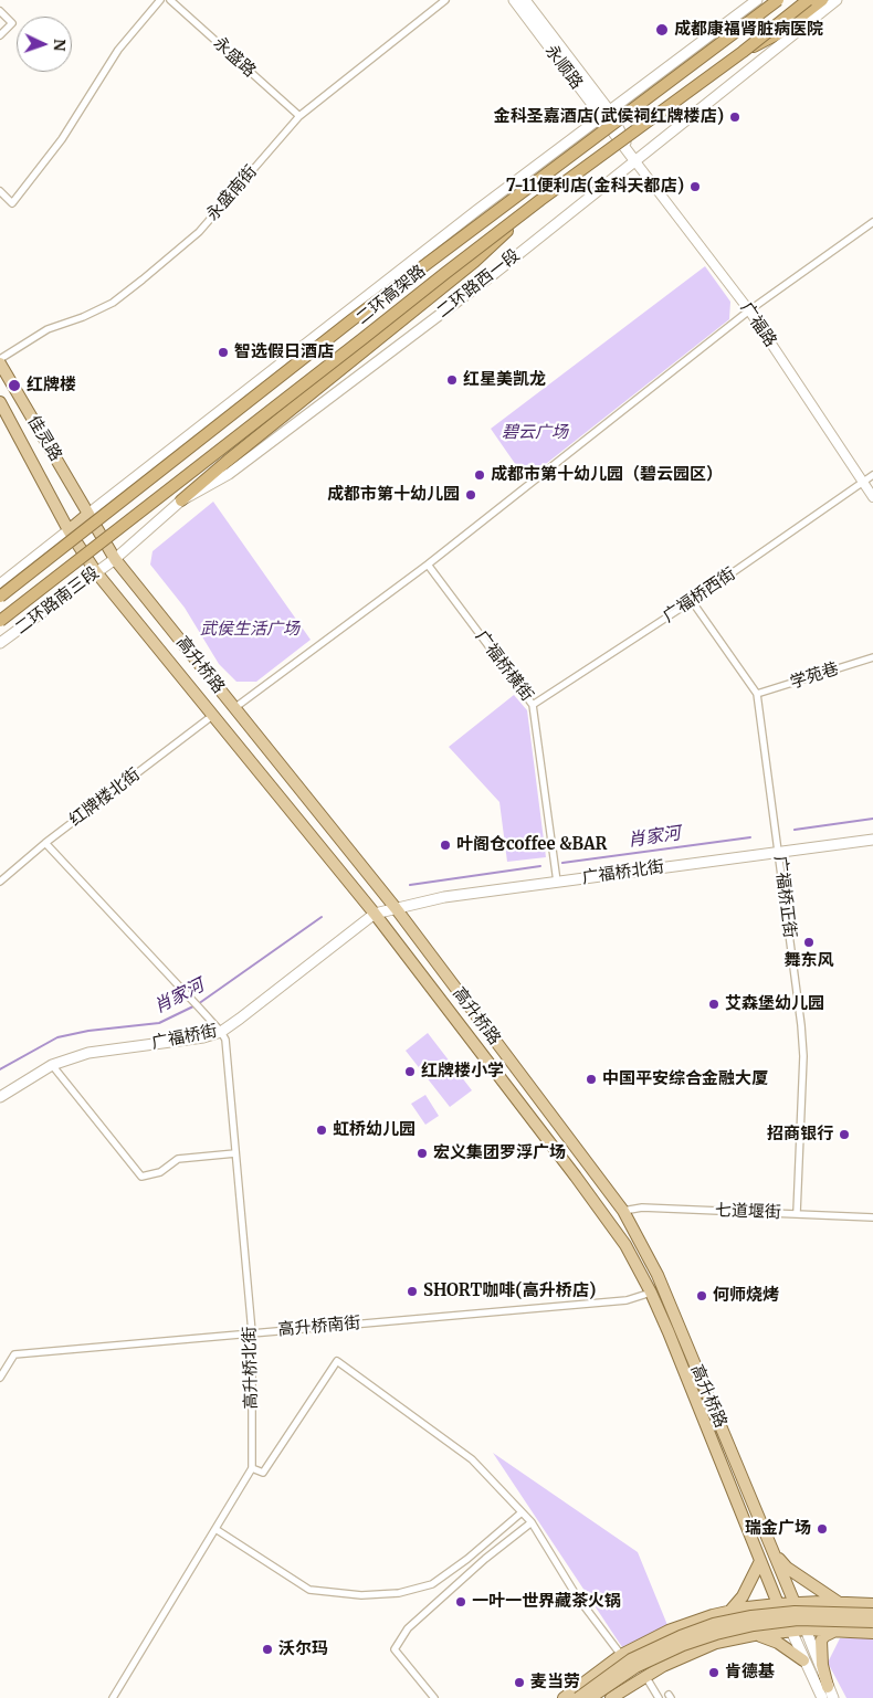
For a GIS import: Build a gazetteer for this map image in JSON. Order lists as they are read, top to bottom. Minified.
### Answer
{"streets":{"highway":["二环高架路"],"main road":["永顺路","二环路西一段","佳灵路","二环路南三段","高升桥路","广福桥北街","广福桥街"],"street":["永盛路","永盛南街","广福路","广福桥西街","广福桥横街","学苑巷","红牌楼北街","广福桥正街","七道堰街","高升桥南街","高升桥北街"]},"crossings":[["永盛路","永盛南街"],["永顺路","二环路西一段"],["永顺路","广福路"],["二环路西一段","广福路"],["二环路西一段","二环路南三段"],["二环路西一段","高升桥路"],["广福路","广福桥西街"],["佳灵路","高升桥路"],["广福桥西街","广福桥横街"],["广福桥西街","广福桥正街"],["二环路南三段","高升桥路"],["高升桥路","红牌楼北街"],["高升桥路","广福桥北街"],["高升桥路","广福桥街"],["高升桥路","七道堰街"],["高升桥路","高升桥南街"],["广福桥横街","广福桥北街"],["学苑巷","广福桥正街"],["红牌楼北街","高升桥北街"],["广福桥北街","广福桥正街"],["广福桥北街","广福桥街"],["广福桥正街","七道堰街"],["广福桥街","高升桥北街"],["高升桥南街","高升桥北街"]],"water":["肖家河"],"parks":["碧云广场","武侯生活广场"],"places":["成都康福肾脏病医院","金科圣嘉酒店(武侯祠红牌楼店)","7-11便利店(金科天都店)","智选假日酒店","红星美凯龙","红牌楼","成都市第十幼儿园（碧云园区）","成都市第十幼儿园","叶阁仓coffee &BAR","舞东风","艾森堡幼儿园","红牌楼小学","中国平安综合金融大厦","虹桥幼儿园","招商银行","宏义集团罗浮广场","SHORT咖啡(高升桥店)","何师烧烤","瑞金广场","一叶一世界藏茶火锅","沃尔玛","肯德基","麦当劳"],"north":"right"}
